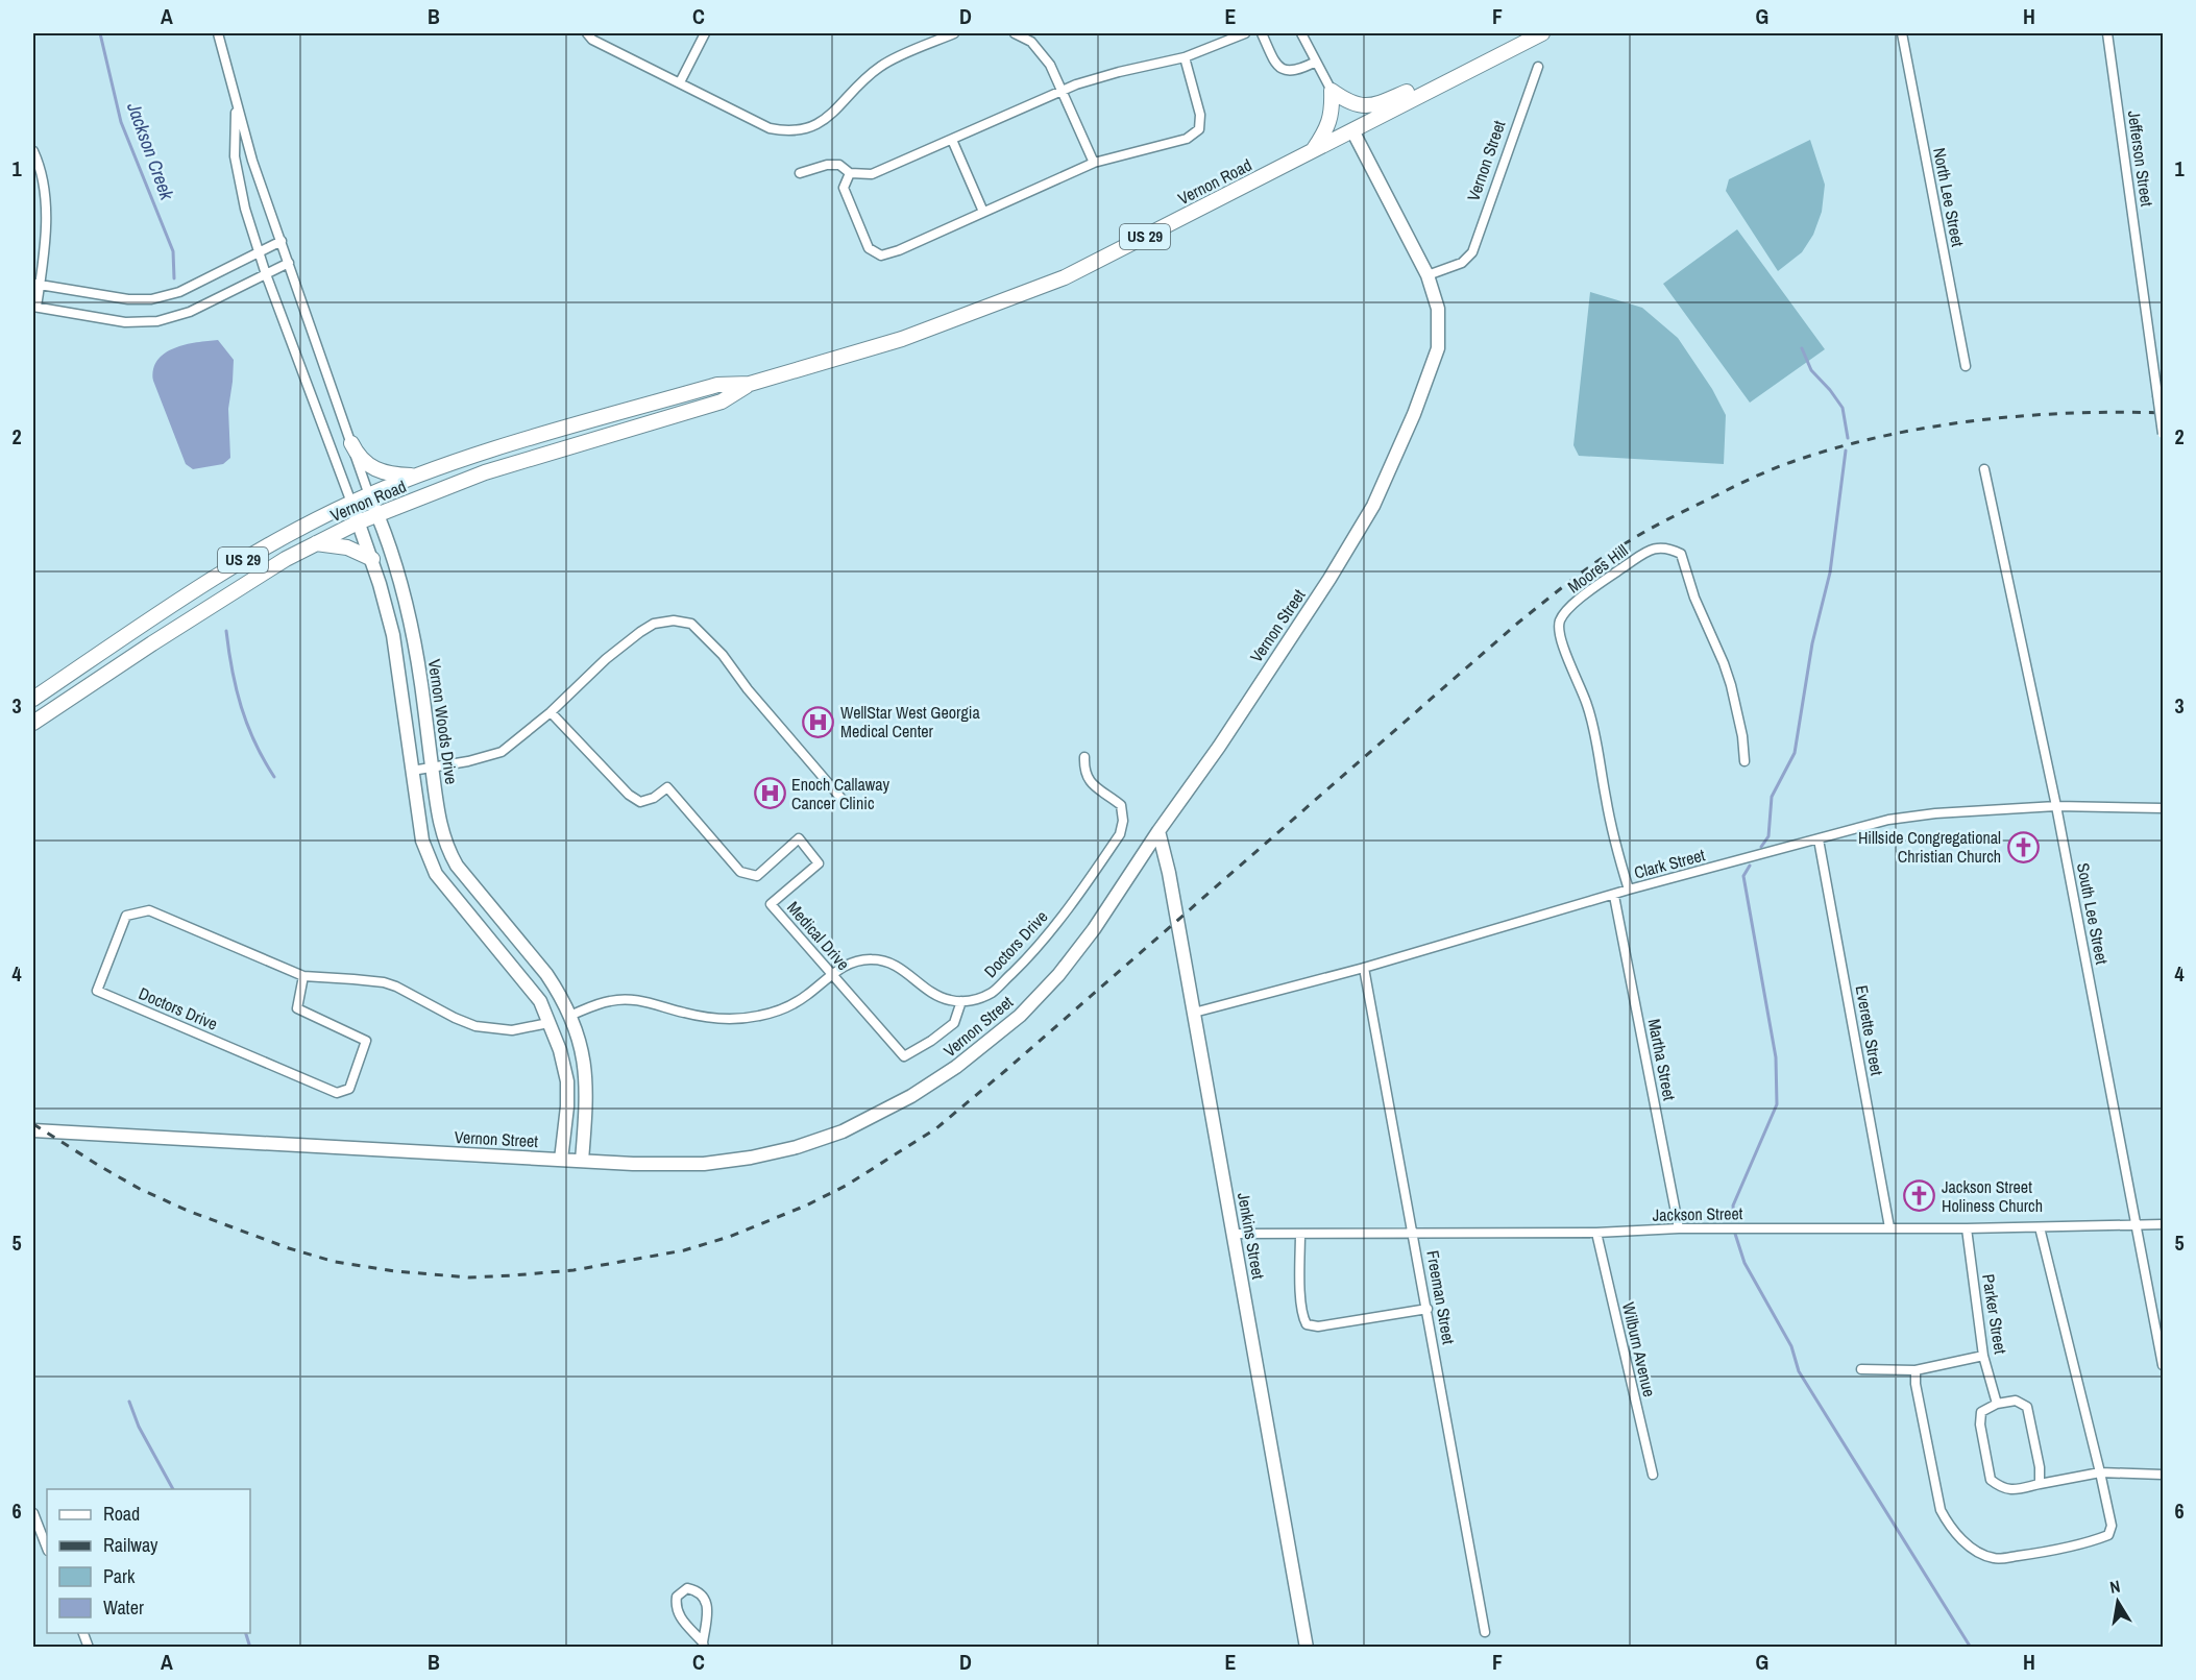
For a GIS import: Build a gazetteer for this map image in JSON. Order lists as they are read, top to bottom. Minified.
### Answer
{"streets":{"main road":["Vernon Road","US 29"],"street":["Jefferson Street","Vernon Street","North Lee Street","Moores Hill","Vernon Woods Drive","Clark Street","South Lee Street","Medical Drive","Doctors Drive","Everette Street","Martha Street","Jackson Street","Jenkins Street","Freeman Street","Parker Street","Wilburn Avenue"]},"crossings":[["Vernon Street","Vernon Road"],["Vernon Street","Vernon Woods Drive"],["Vernon Street","Jenkins Street"],["Vernon Road","Vernon Woods Drive"],["Moores Hill","Clark Street"],["Clark Street","South Lee Street"],["Clark Street","Everette Street"],["Clark Street","Martha Street"],["Clark Street","Jenkins Street"],["Clark Street","Freeman Street"],["South Lee Street","Jackson Street"],["Medical Drive","Doctors Drive"],["Everette Street","Jackson Street"],["Martha Street","Jackson Street"],["Jackson Street","Jenkins Street"],["Jackson Street","Freeman Street"],["Jackson Street","Parker Street"],["Jackson Street","Wilburn Avenue"]],"water":["Jackson Creek"],"places":{"hospital":["WellStar West Georgia Medical Center","Enoch Callaway Cancer Clinic"],"church":["Hillside Congregational Christian Church","Jackson Street Holiness Church"]},"legend":["Road","Railway","Park","Water"],"north":"top","grid":{"columns":["A","B","C","D","E","F","G","H"],"rows":["1","2","3","4","5","6"]}}
